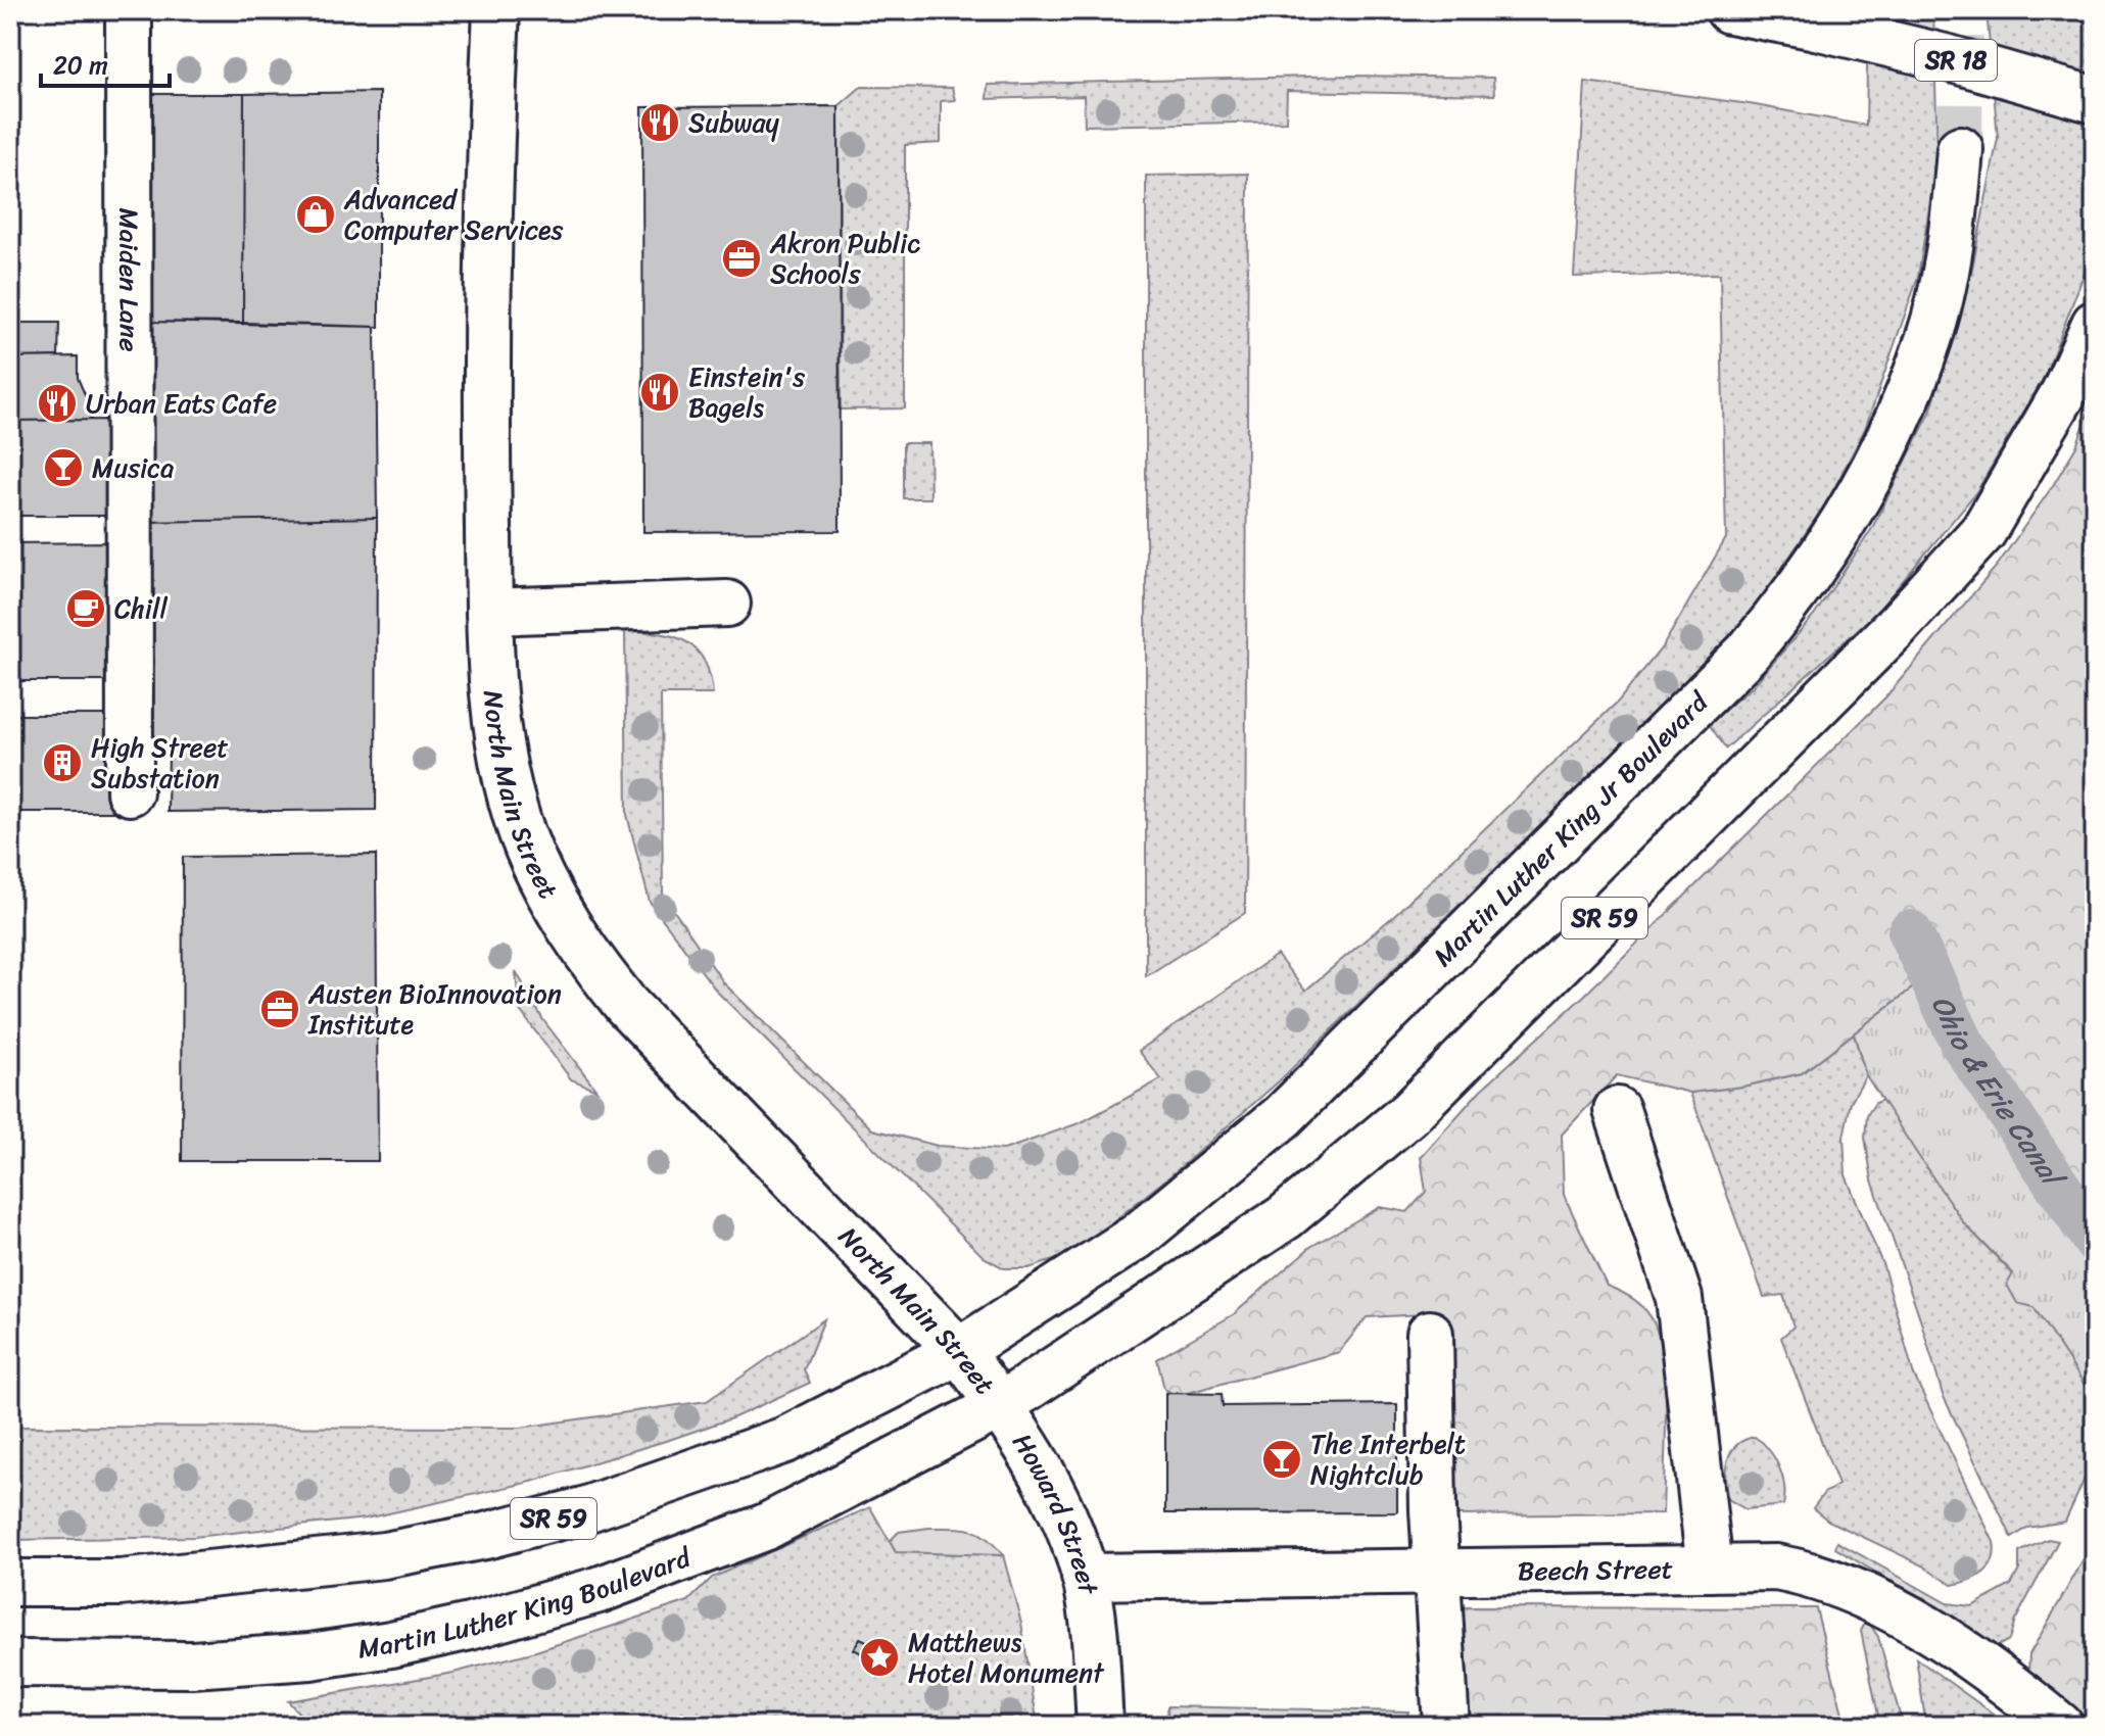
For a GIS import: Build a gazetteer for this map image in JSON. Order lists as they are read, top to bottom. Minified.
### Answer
{"streets":{"main road":["SR 18","Maiden Lane","North Main Street","Martin Luther King Jr Boulevard","SR 59","Howard Street","Beech Street","Martin Luther King Boulevard"]},"crossings":[["North Main Street","Martin Luther King Jr Boulevard"],["North Main Street","SR 59"],["North Main Street","Howard Street"],["North Main Street","Martin Luther King Boulevard"],["Martin Luther King Jr Boulevard","SR 59"],["SR 59","Howard Street"],["SR 59","Martin Luther King Boulevard"],["Howard Street","Beech Street"],["Howard Street","Martin Luther King Boulevard"]],"water":["Ohio & Erie Canal"],"places":{"restaurant":["Subway","Einstein's Bagels","Urban Eats Cafe"],"shop":["Advanced Computer Services"],"office":["Akron Public Schools","Austen BioInnovation Institute"],"bar":["Musica","The Interbelt Nightclub"],"cafe":["Chill"],"building":["High Street Substation"],"place":["Matthews Hotel Monument"]},"scale_bar":"20 m"}
